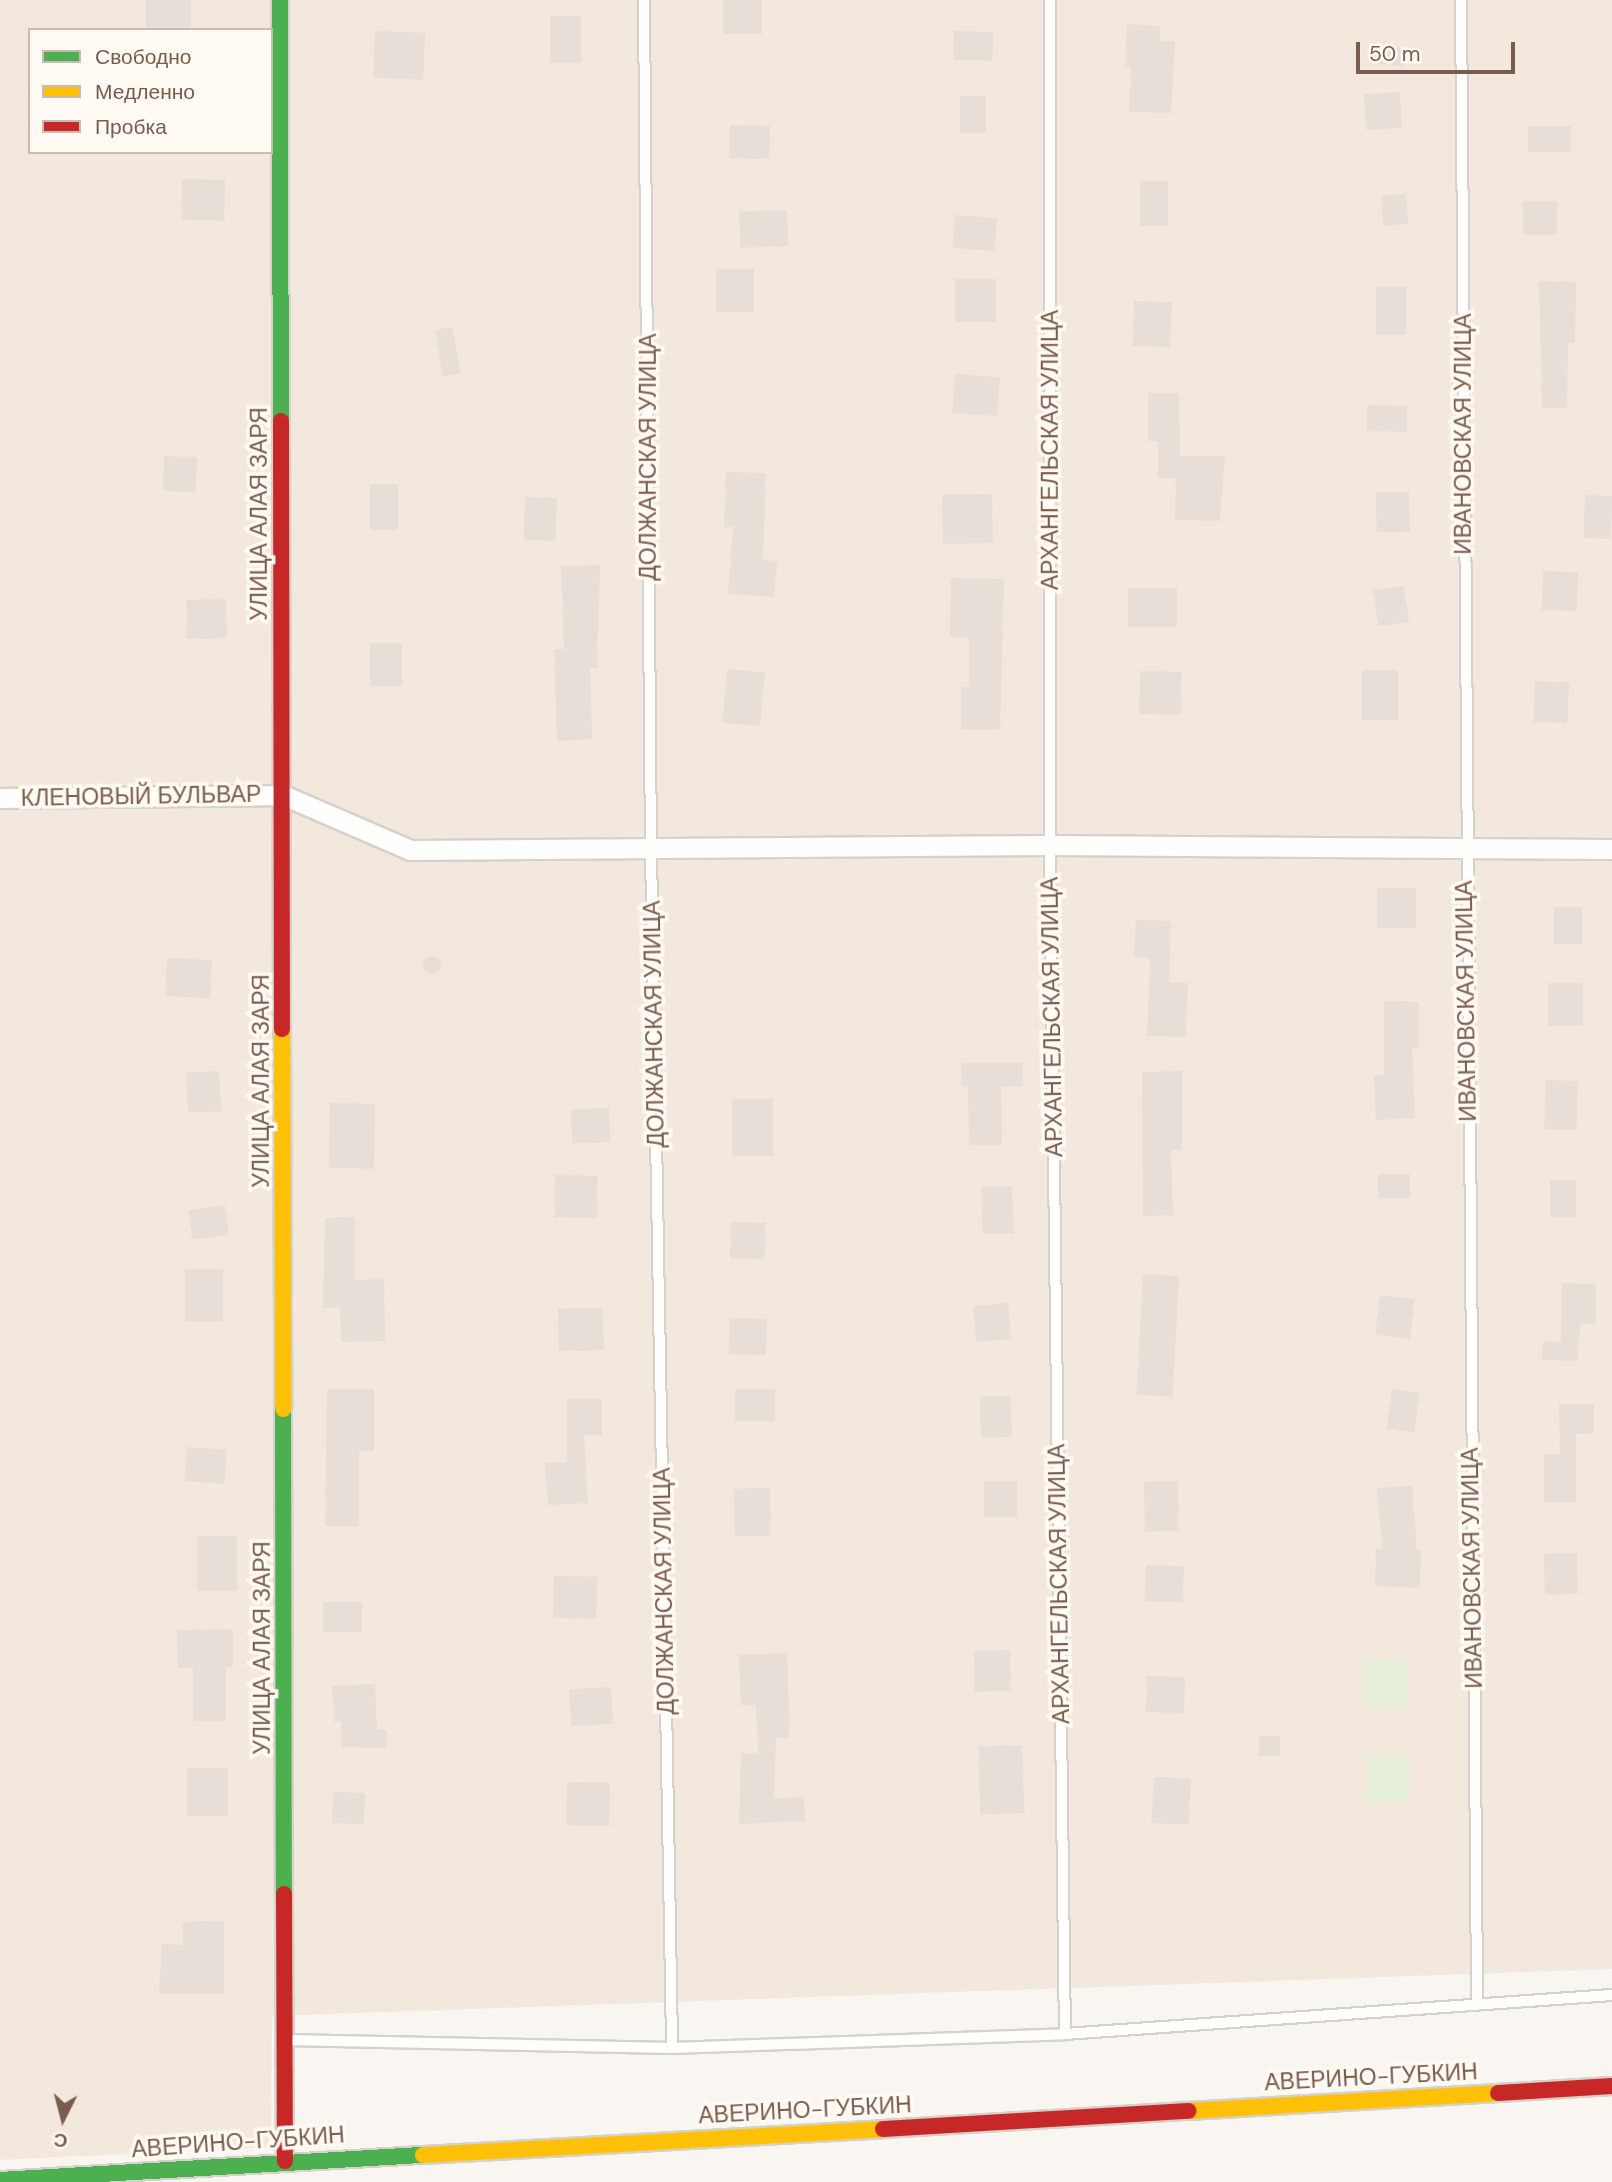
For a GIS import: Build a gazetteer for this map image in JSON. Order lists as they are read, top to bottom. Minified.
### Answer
{"streets":{"street":["УЛИЦА АЛАЯ ЗАРЯ","КЛЕНОВЫЙ БУЛЬВАР","АВЕРИНО-ГУБКИН"],"lane":["ИВАНОВСКАЯ УЛИЦА","АРХАНГЕЛЬСКАЯ УЛИЦА","ДОЛЖАНСКАЯ УЛИЦА"]},"crossings":[["УЛИЦА АЛАЯ ЗАРЯ","КЛЕНОВЫЙ БУЛЬВАР"],["УЛИЦА АЛАЯ ЗАРЯ","АВЕРИНО-ГУБКИН"]],"legend":["Свободно","Медленно","Пробка"],"scale_bar":"50 m","north":"bottom"}
